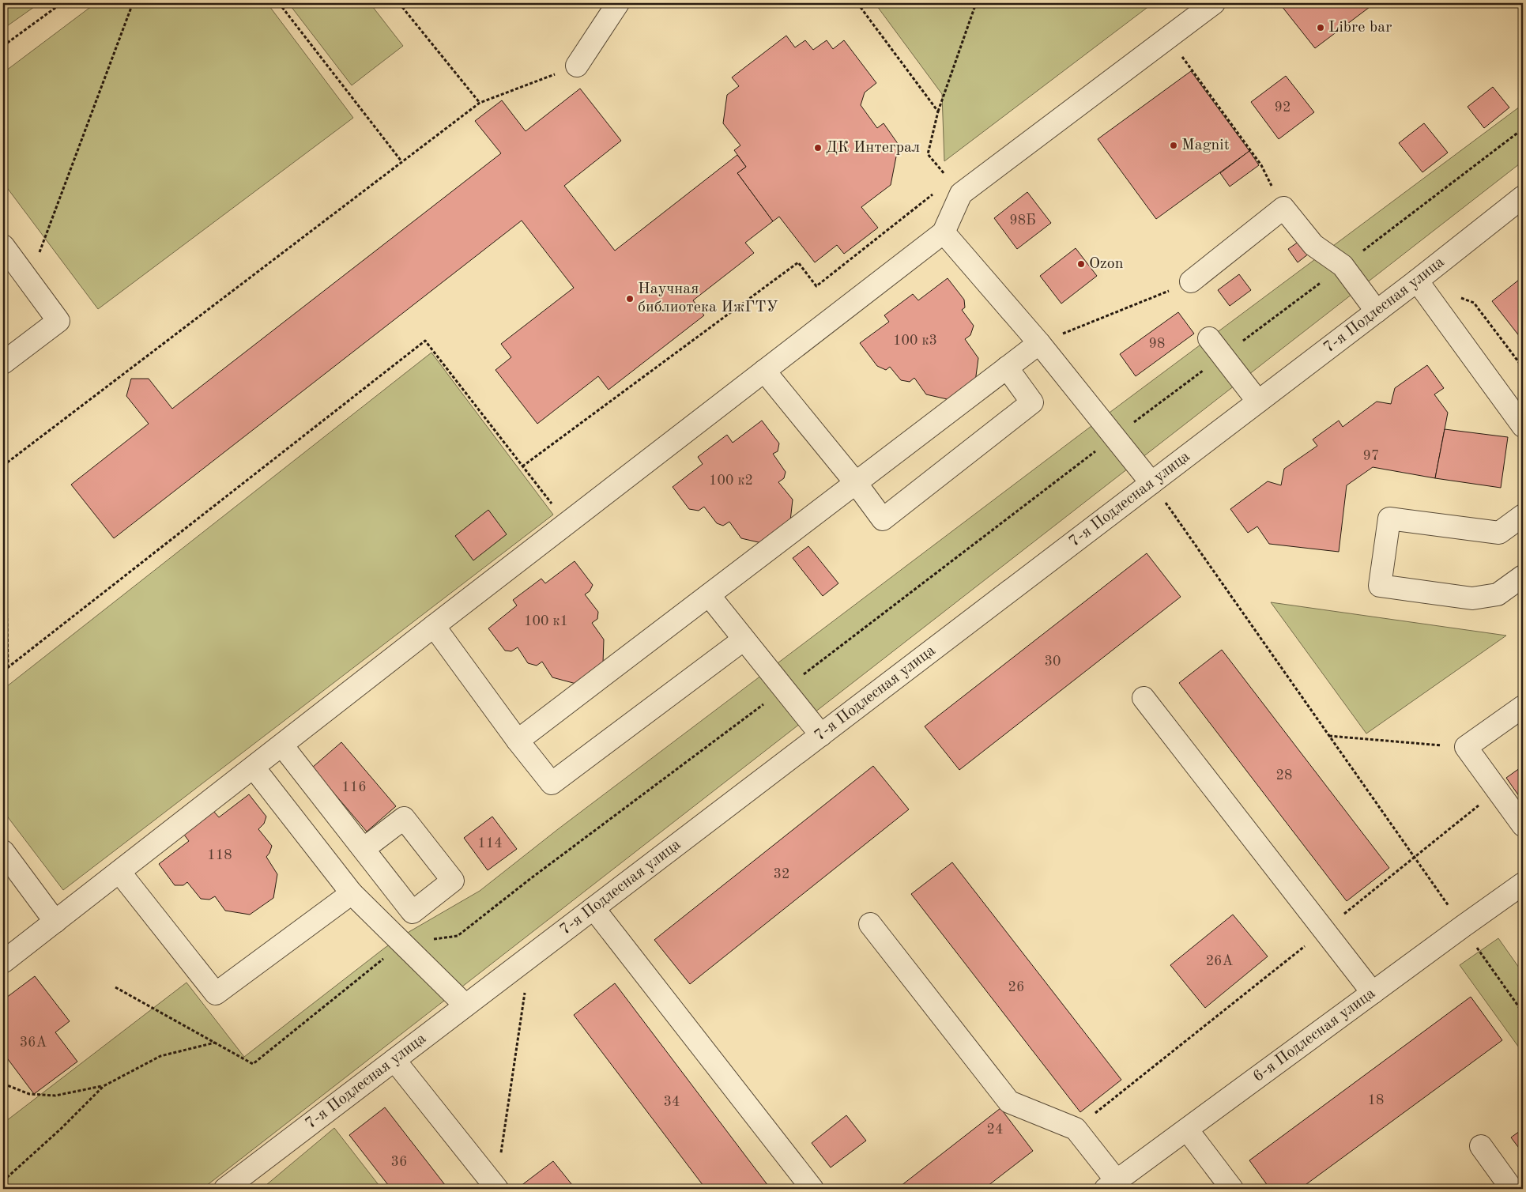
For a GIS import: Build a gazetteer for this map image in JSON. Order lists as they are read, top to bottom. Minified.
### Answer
{"streets":{"street":["7-я Подлесная улица","6-я Подлесная улица"]},"places":["Libre bar","Magnit","ДК Интеграл","Ozon","Научная библиотека ИжГТУ"],"house_numbers":["92","98Б","100 к3","98","97","100 к2","100 к1","30","28","116","114","118","32","26А","26","36А","18","34","24","36"]}
